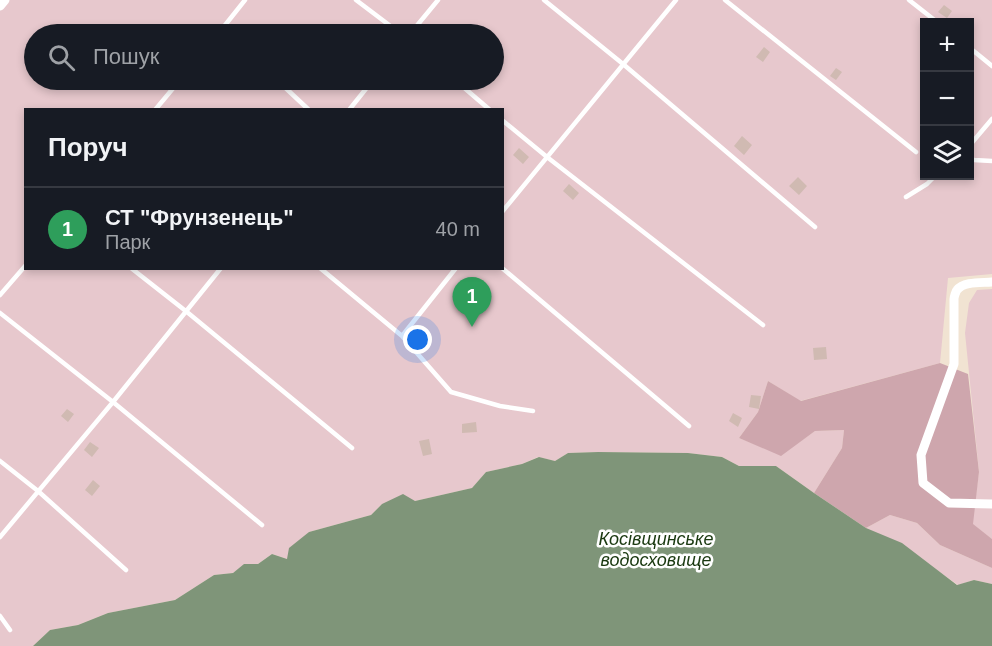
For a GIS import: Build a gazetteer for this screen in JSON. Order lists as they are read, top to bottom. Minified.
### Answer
{"water":["Косівщинське водосховище"],"page":{"map_buttons":["+","−"],"search":"Пошук","heading":"Поруч","list":[{"mark":"1","name":"СТ \"Фрунзенець\"","note":"Парк","value":"40 m"}],"pins":"1"}}
